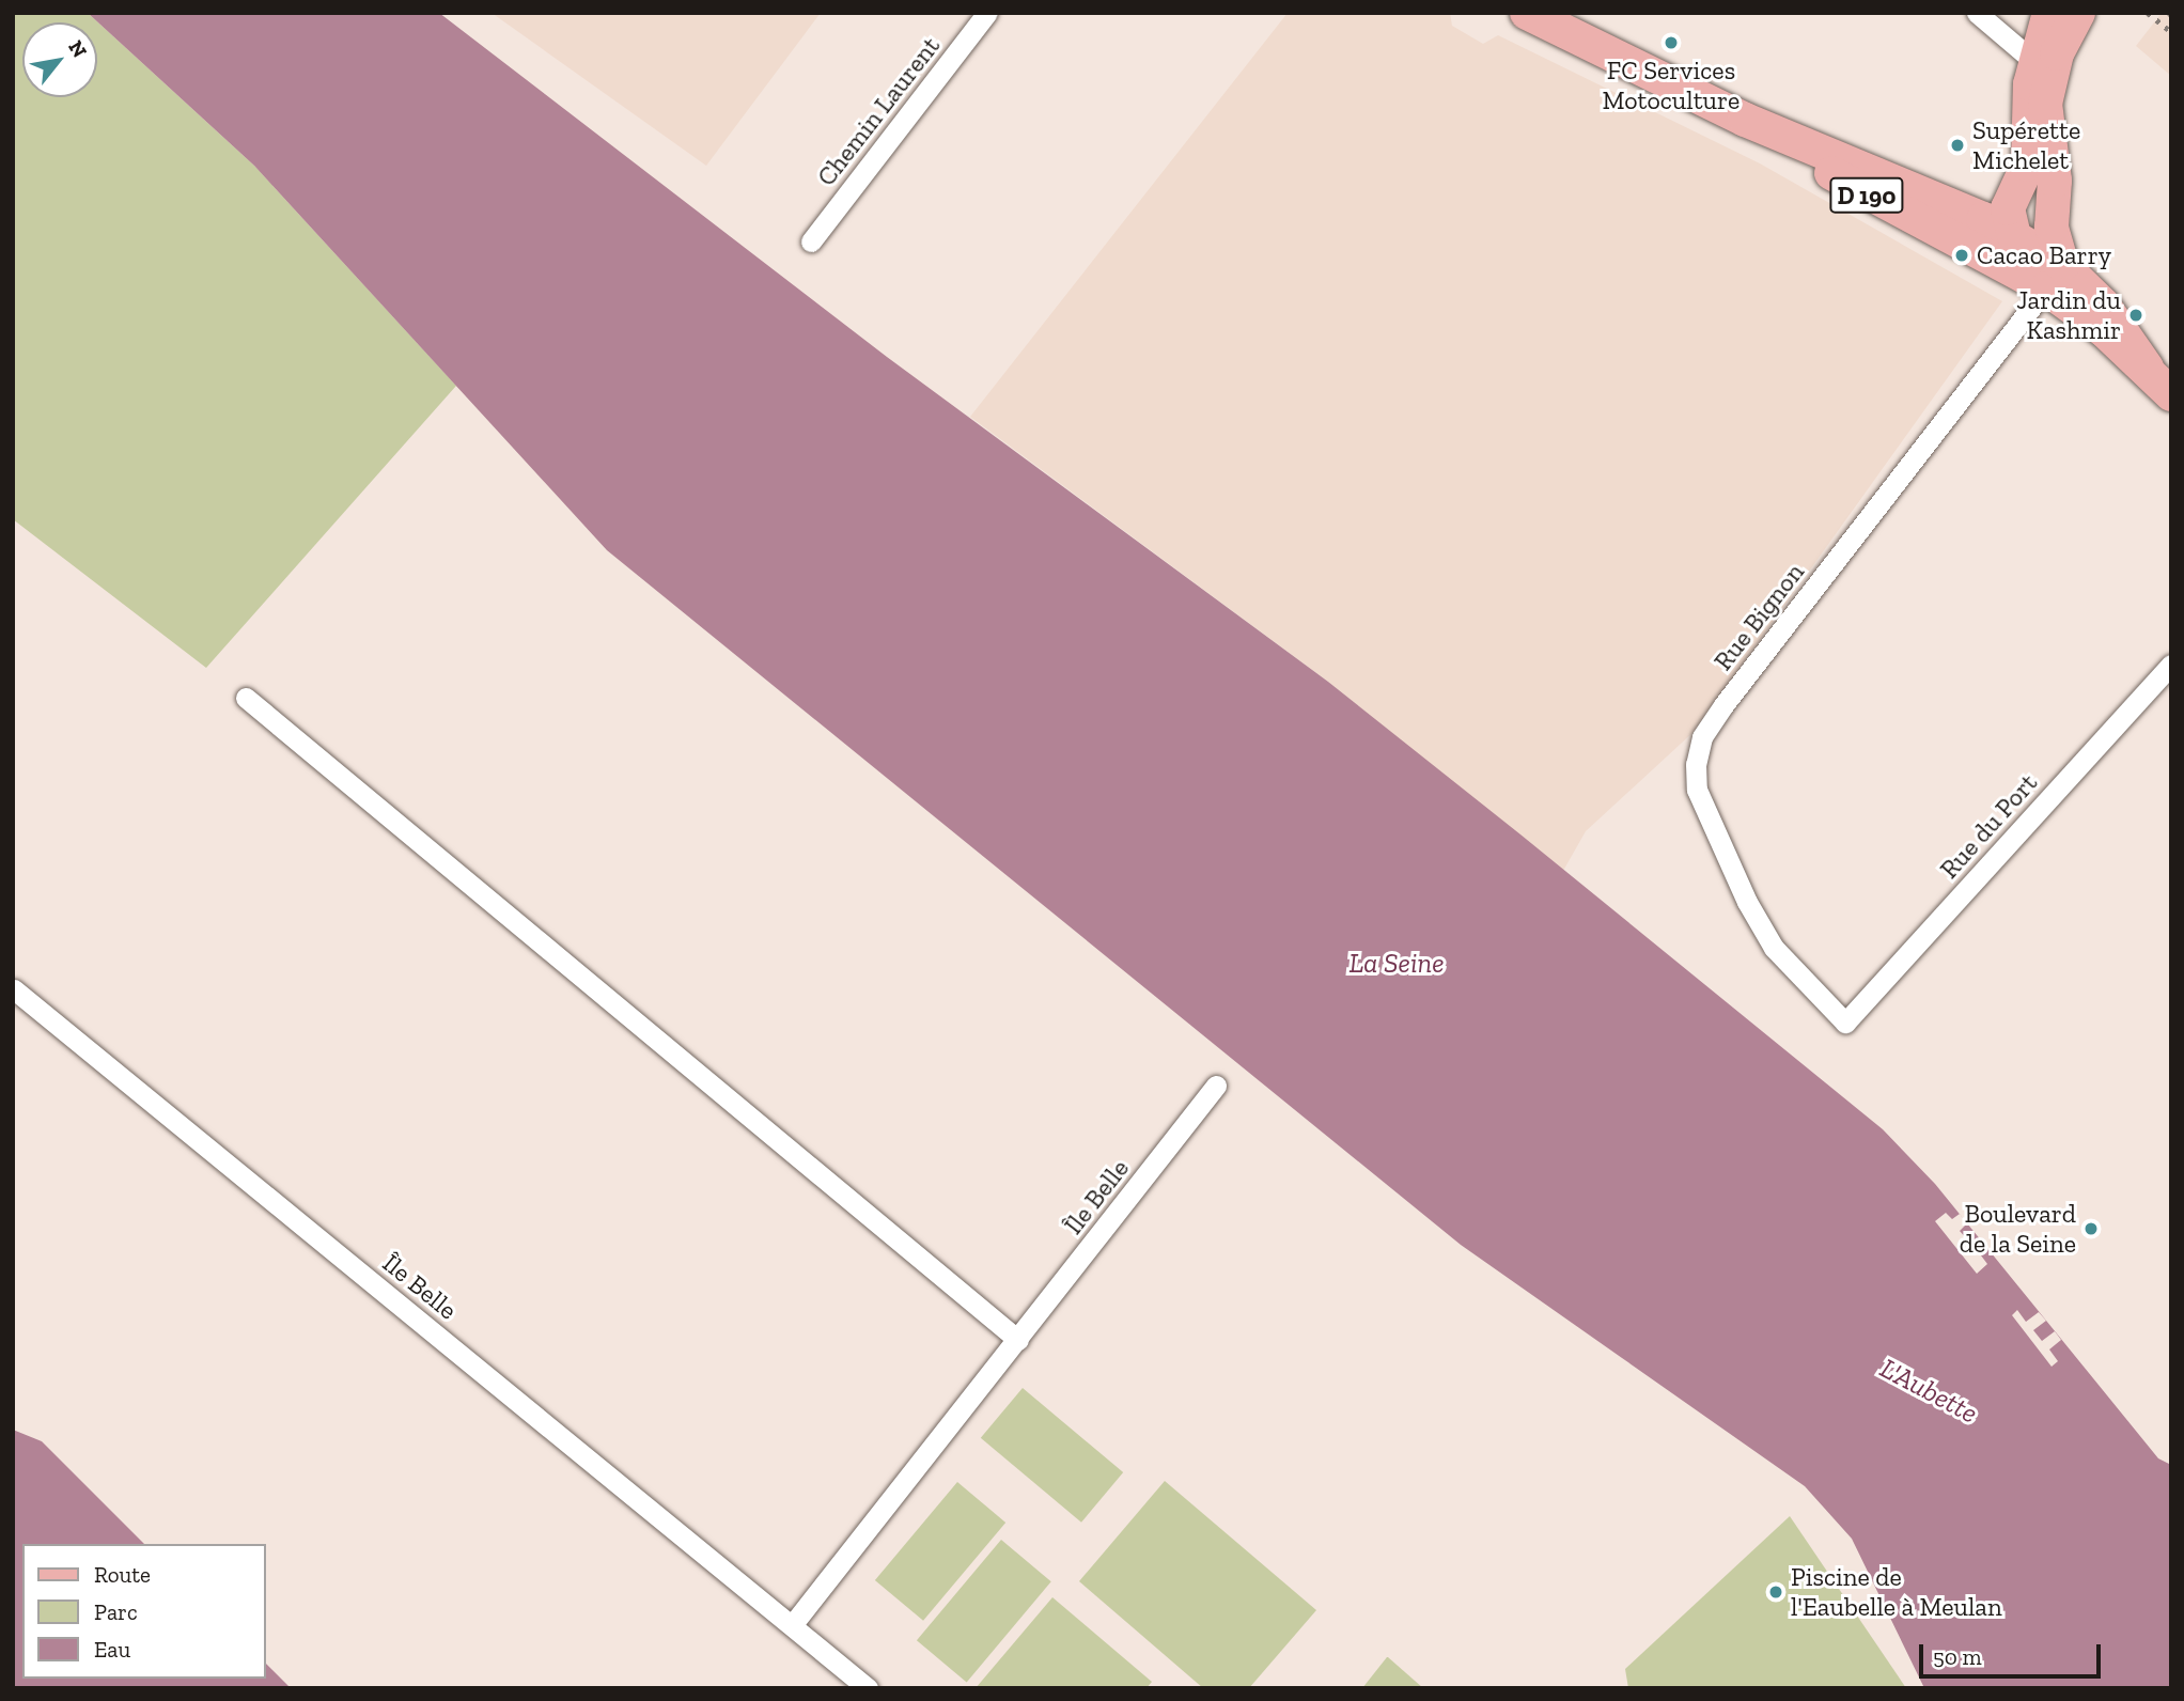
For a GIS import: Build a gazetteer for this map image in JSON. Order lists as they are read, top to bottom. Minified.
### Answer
{"streets":{"main road":["D 190"],"street":["Chemin Laurent","Rue Bignon","Rue du Port","Île Belle"]},"crossings":[["D 190","Rue Bignon"],["Rue Bignon","Rue du Port"]],"water":["La Seine","L'Aubette"],"places":["FC Services Motoculture","Supérette Michelet","Cacao Barry","Jardin du Kashmir","Boulevard de la Seine","Piscine de l'Eaubelle à Meulan"],"legend":["Route","Parc","Eau"],"scale_bar":"50 m","north":"top right"}
